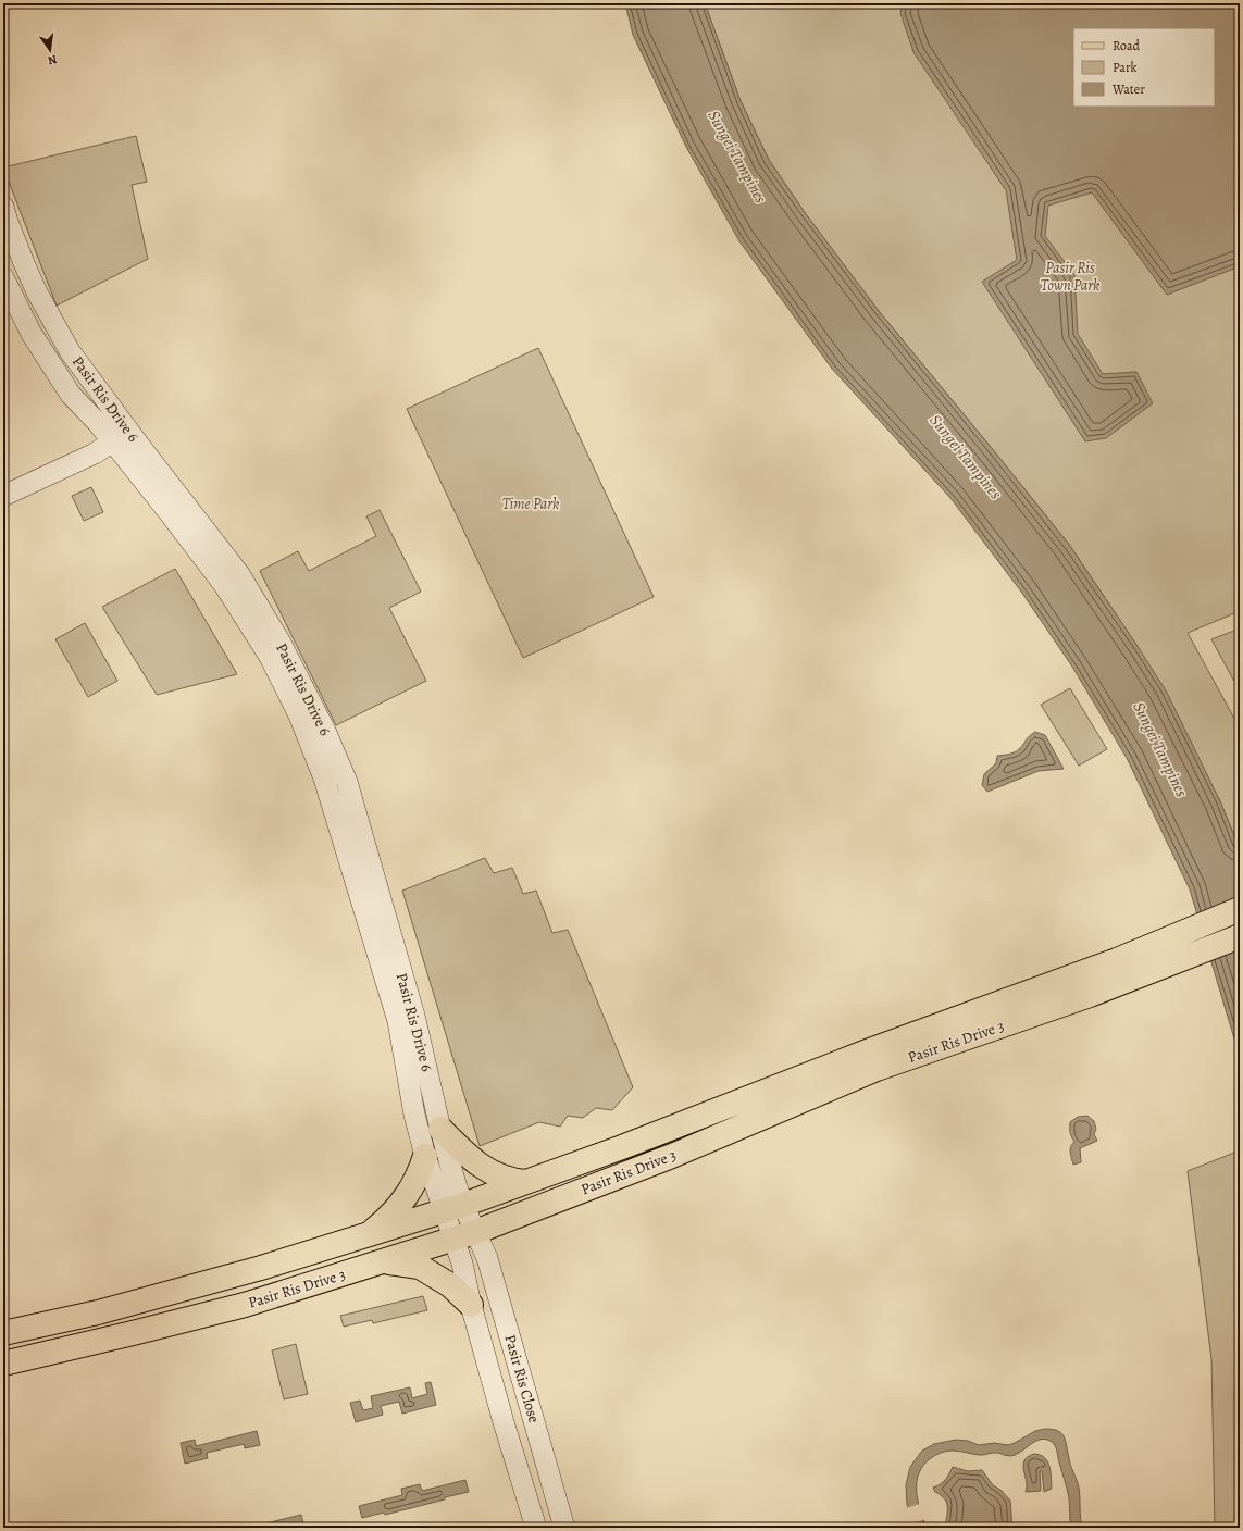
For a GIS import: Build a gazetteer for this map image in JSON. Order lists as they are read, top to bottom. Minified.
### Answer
{"streets":{"main road":["Pasir Ris Drive 3"],"street":["Pasir Ris Drive 6","Pasir Ris Close"]},"crossings":[["Pasir Ris Drive 6","Pasir Ris Drive 3"],["Pasir Ris Drive 6","Pasir Ris Close"],["Pasir Ris Drive 3","Pasir Ris Close"]],"water":["Sungei Tampines"],"parks":["Pasir Ris Town Park","Time Park"],"legend":["Road","Park","Water"],"north":"bottom"}
